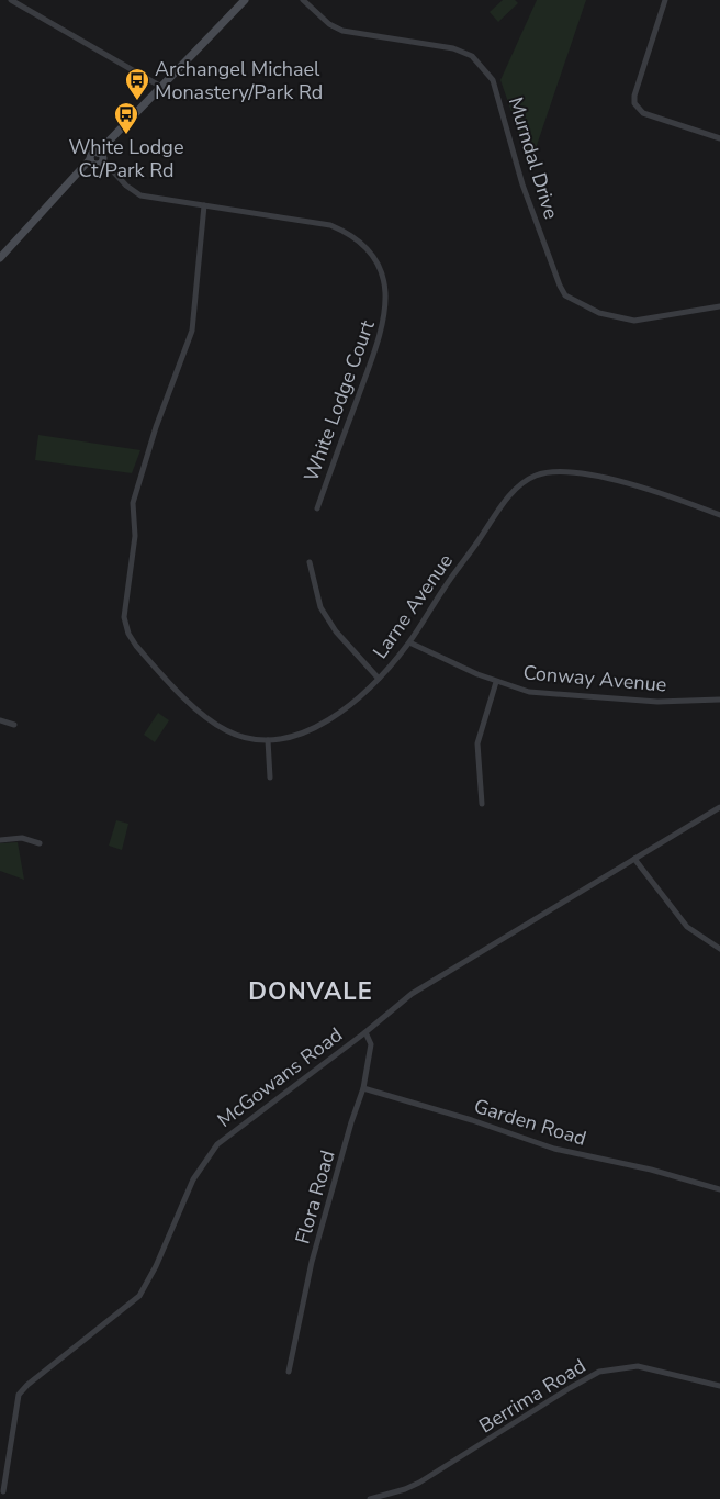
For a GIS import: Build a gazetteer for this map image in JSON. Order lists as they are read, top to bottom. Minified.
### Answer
{"streets":{"street":["Murndal Drive","White Lodge Court","Larne Avenue","Conway Avenue","McGowans Road","Garden Road","Flora Road","Berrima Road"]},"crossings":[["White Lodge Court","Larne Avenue"],["Larne Avenue","Conway Avenue"],["McGowans Road","Flora Road"],["Garden Road","Flora Road"]],"districts":["DONVALE"],"places":{"bus stop":["Archangel Michael Monastery/Park Rd","White Lodge Ct/Park Rd"]}}
